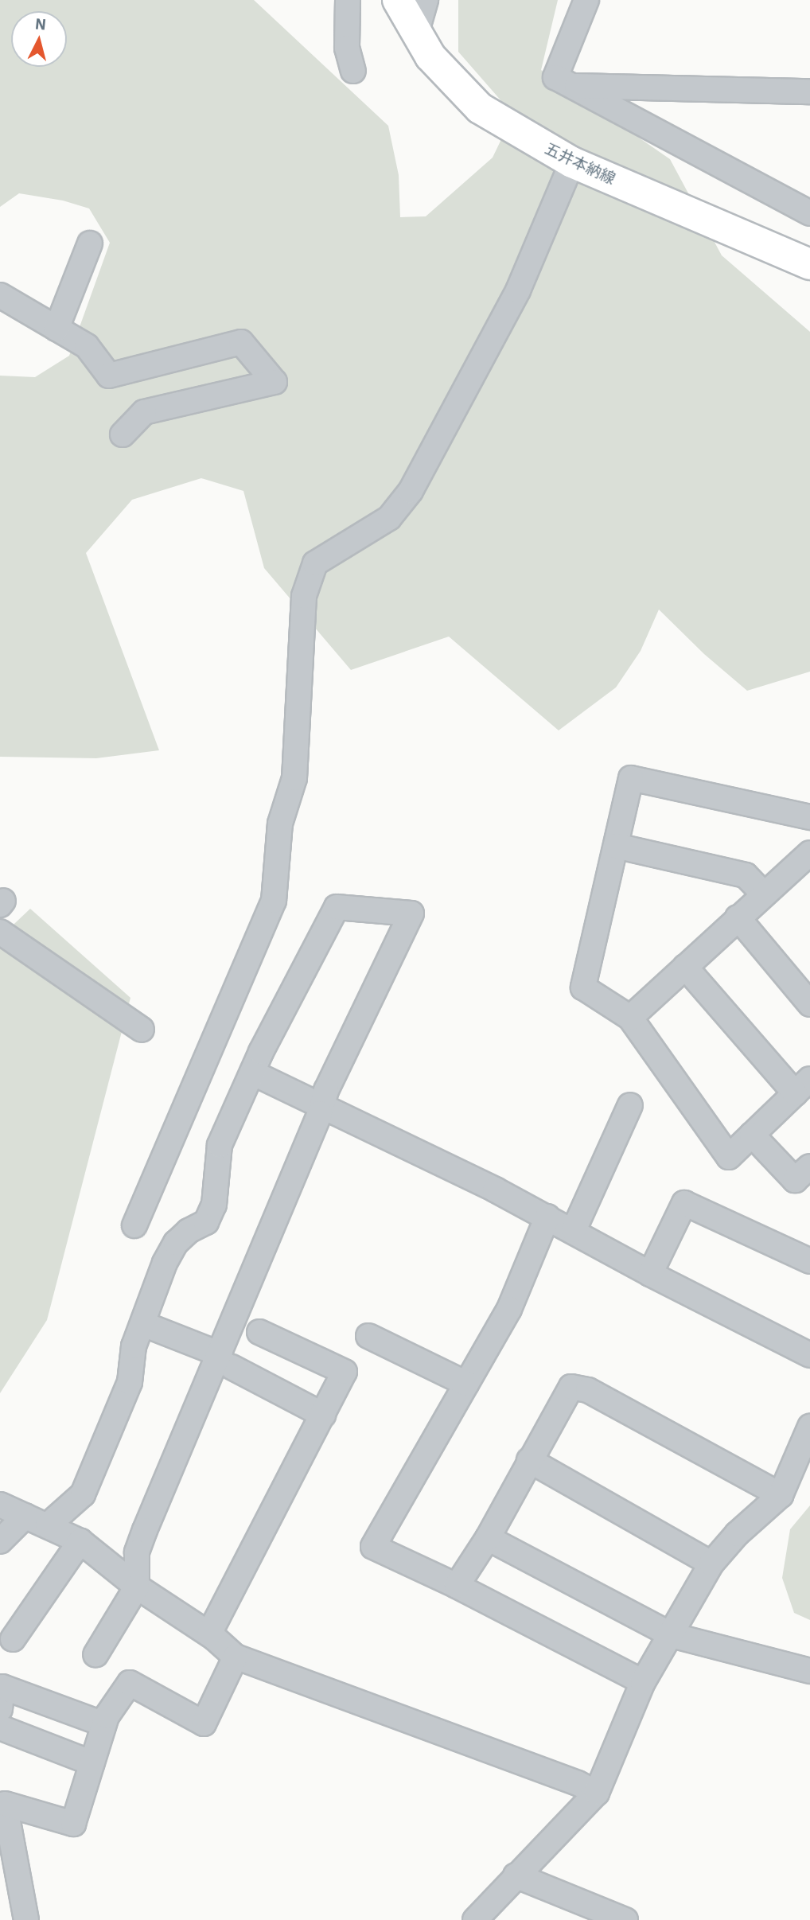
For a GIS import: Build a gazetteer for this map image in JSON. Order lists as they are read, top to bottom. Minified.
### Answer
{"streets":{"main road":["五井本納線"]},"north":"top"}
